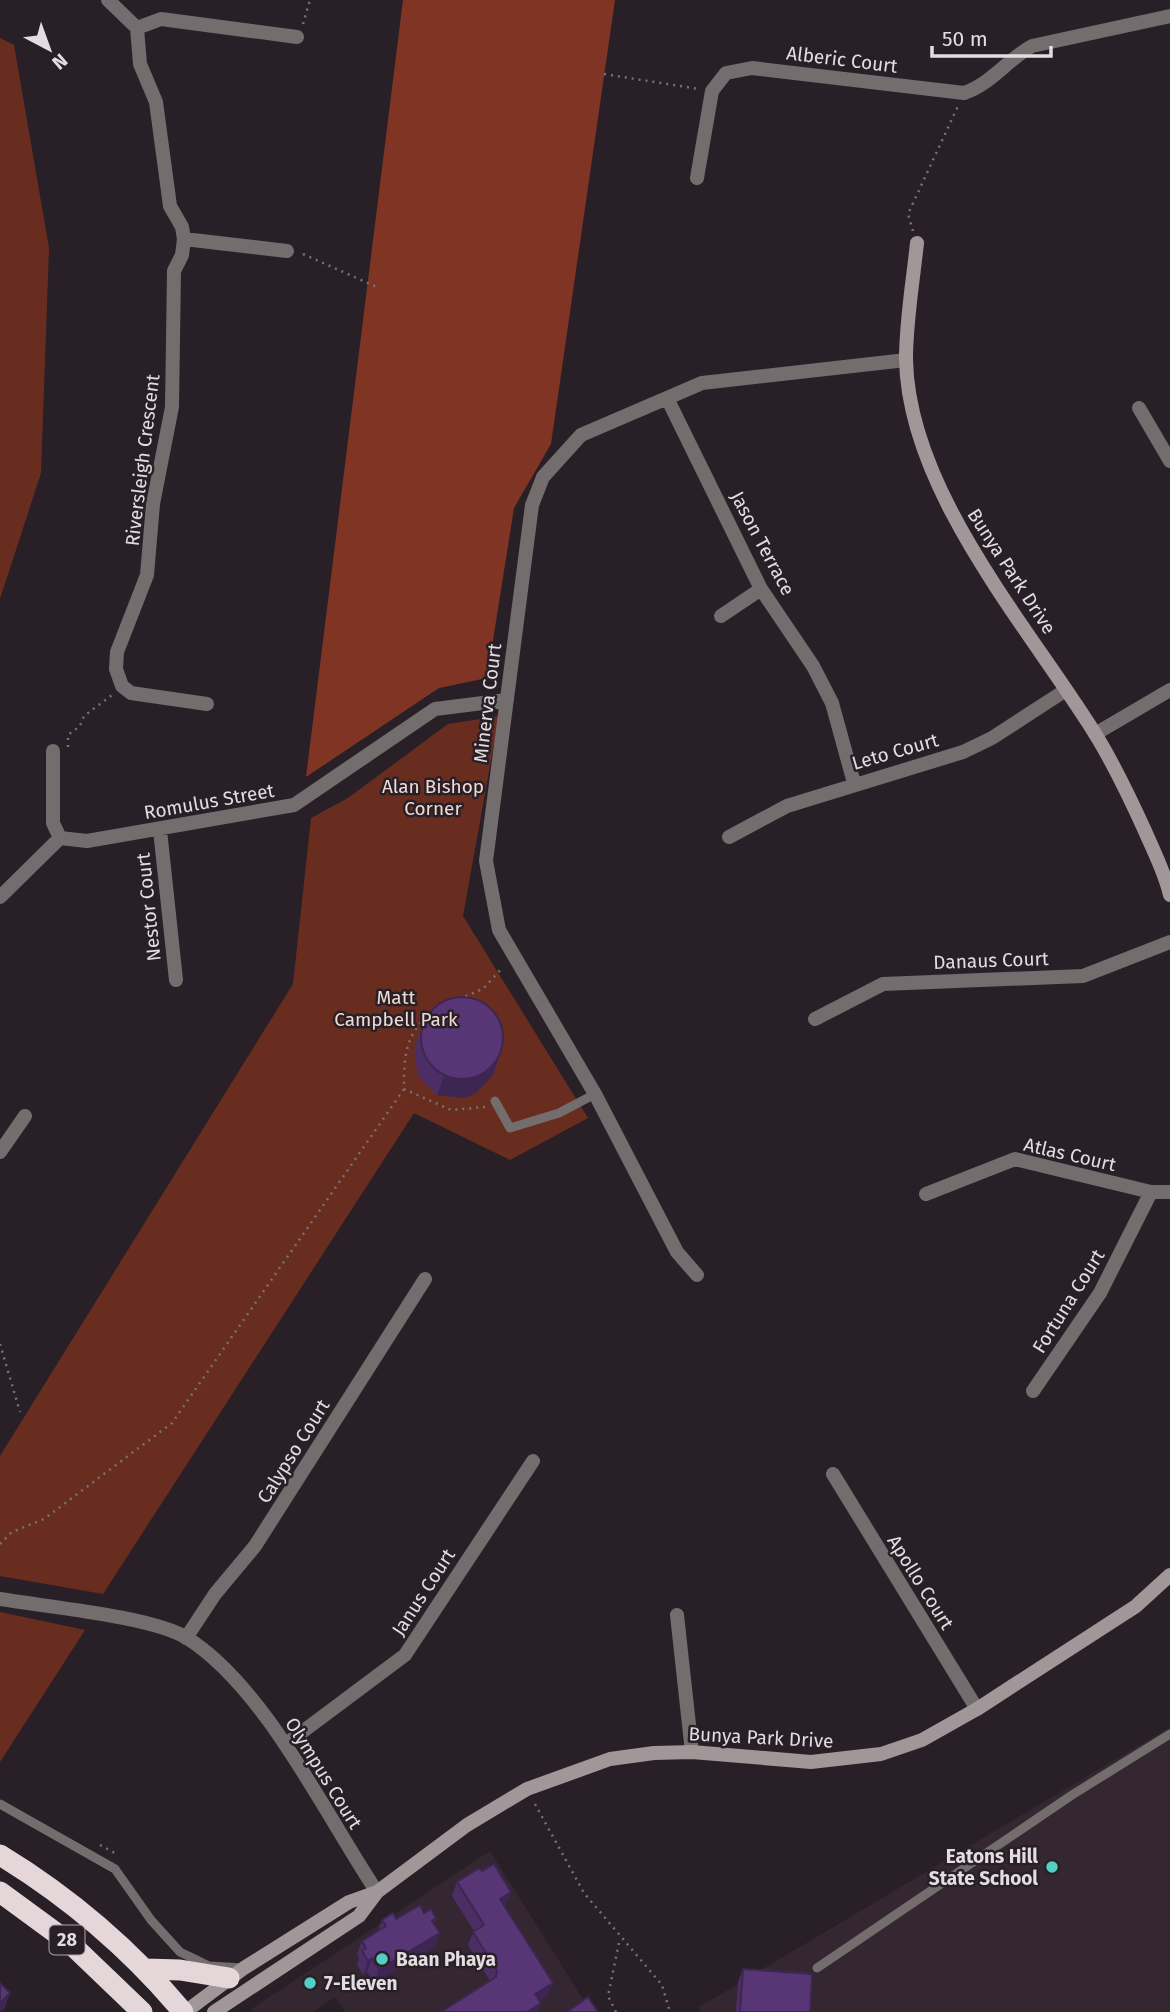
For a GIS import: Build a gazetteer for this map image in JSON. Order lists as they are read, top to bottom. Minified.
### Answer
{"streets":{"highway":["28"],"street":["Alberic Court","Riversleigh Crescent","Jason Terrace","Bunya Park Drive","Minerva Court","Leto Court","Romulus Street","Nestor Court","Danaus Court","Atlas Court","Fortuna Court","Calypso Court","Apollo Court","Janus Court","Olympus Court"]},"crossings":[["Jason Terrace","Minerva Court"],["Jason Terrace","Leto Court"],["Bunya Park Drive","Minerva Court"],["Bunya Park Drive","Leto Court"],["Bunya Park Drive","Apollo Court"],["Bunya Park Drive","Olympus Court"],["Bunya Park Drive","28"],["Minerva Court","Romulus Street"],["Romulus Street","Nestor Court"],["Atlas Court","Fortuna Court"],["Calypso Court","Olympus Court"],["Janus Court","Olympus Court"]],"parks":["Alan Bishop Corner","Matt Campbell Park"],"places":["Eatons Hill State School","Baan Phaya","7-Eleven"],"scale_bar":"50 m","north":"bottom right"}
